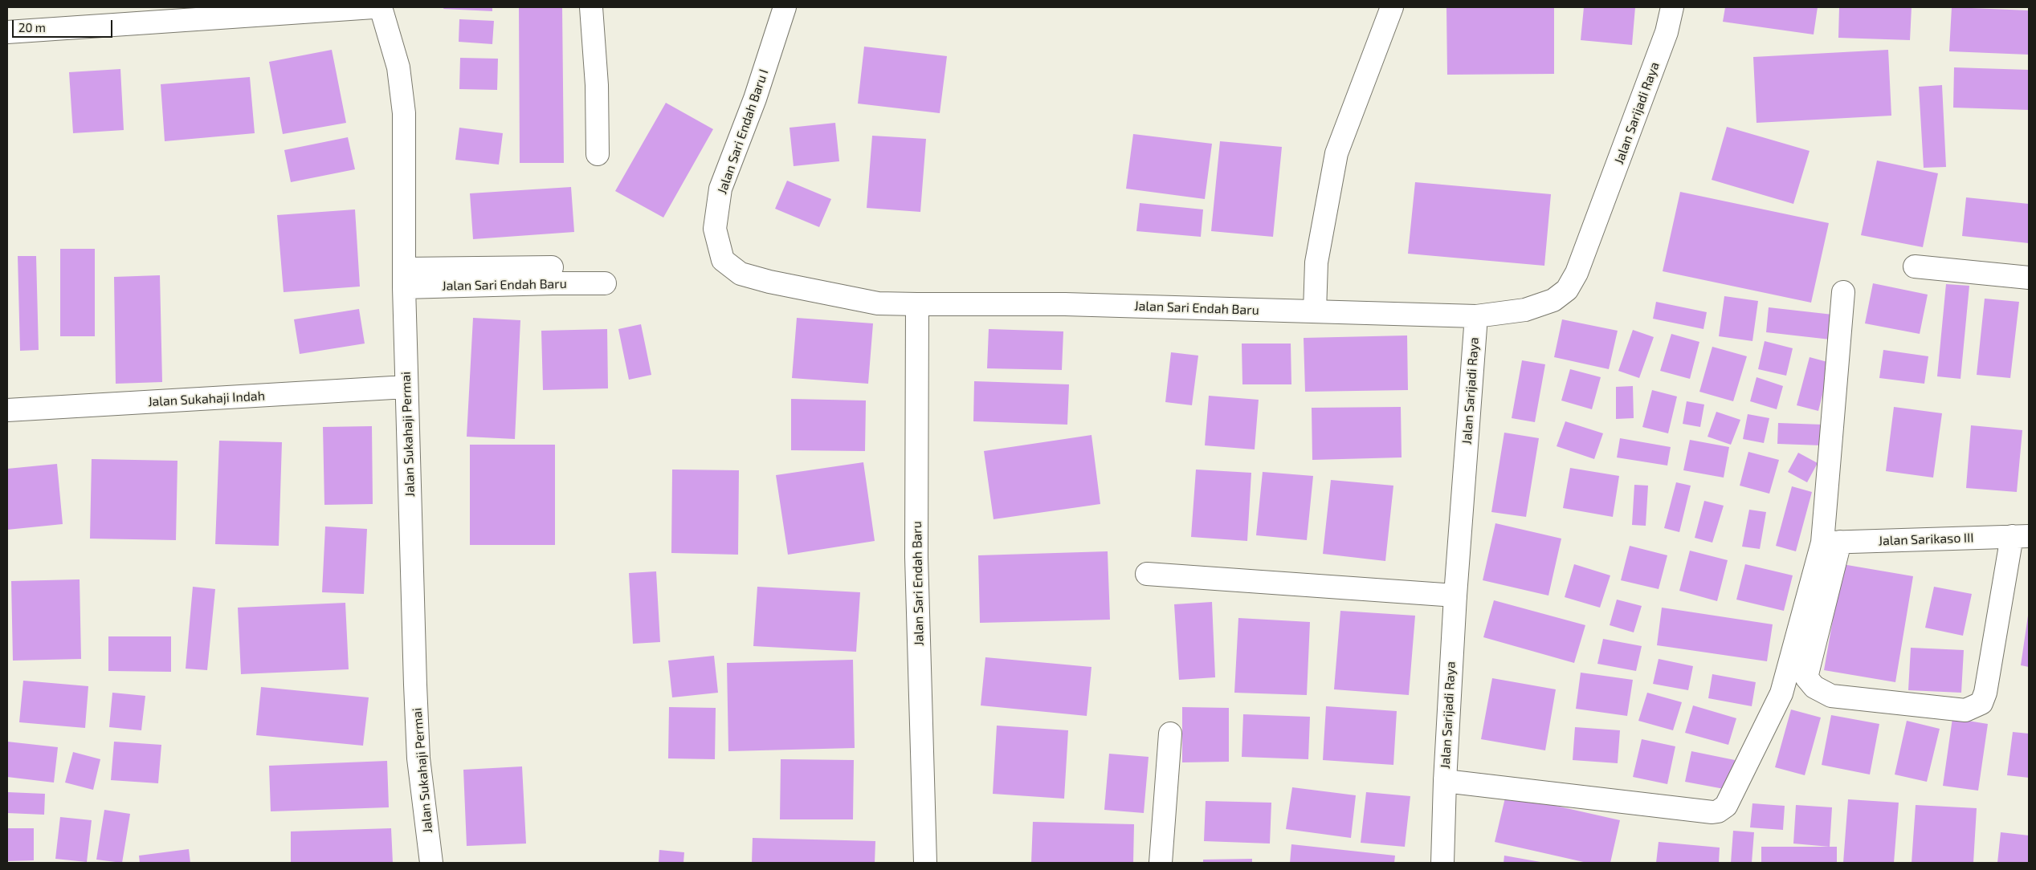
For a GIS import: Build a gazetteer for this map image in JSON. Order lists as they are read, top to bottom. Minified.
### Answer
{"streets":{"street":["Jalan Sarijadi Raya","Jalan Sari Endah Baru I","Jalan Sari Endah Baru","Jalan Sukahaji Indah","Jalan Sukahaji Permai","Jalan Sarikaso III"]},"crossings":[["Jalan Sarijadi Raya","Jalan Sari Endah Baru"],["Jalan Sari Endah Baru I","Jalan Sari Endah Baru"],["Jalan Sari Endah Baru","Jalan Sukahaji Permai"],["Jalan Sukahaji Indah","Jalan Sukahaji Permai"]],"scale_bar":"20 m"}
